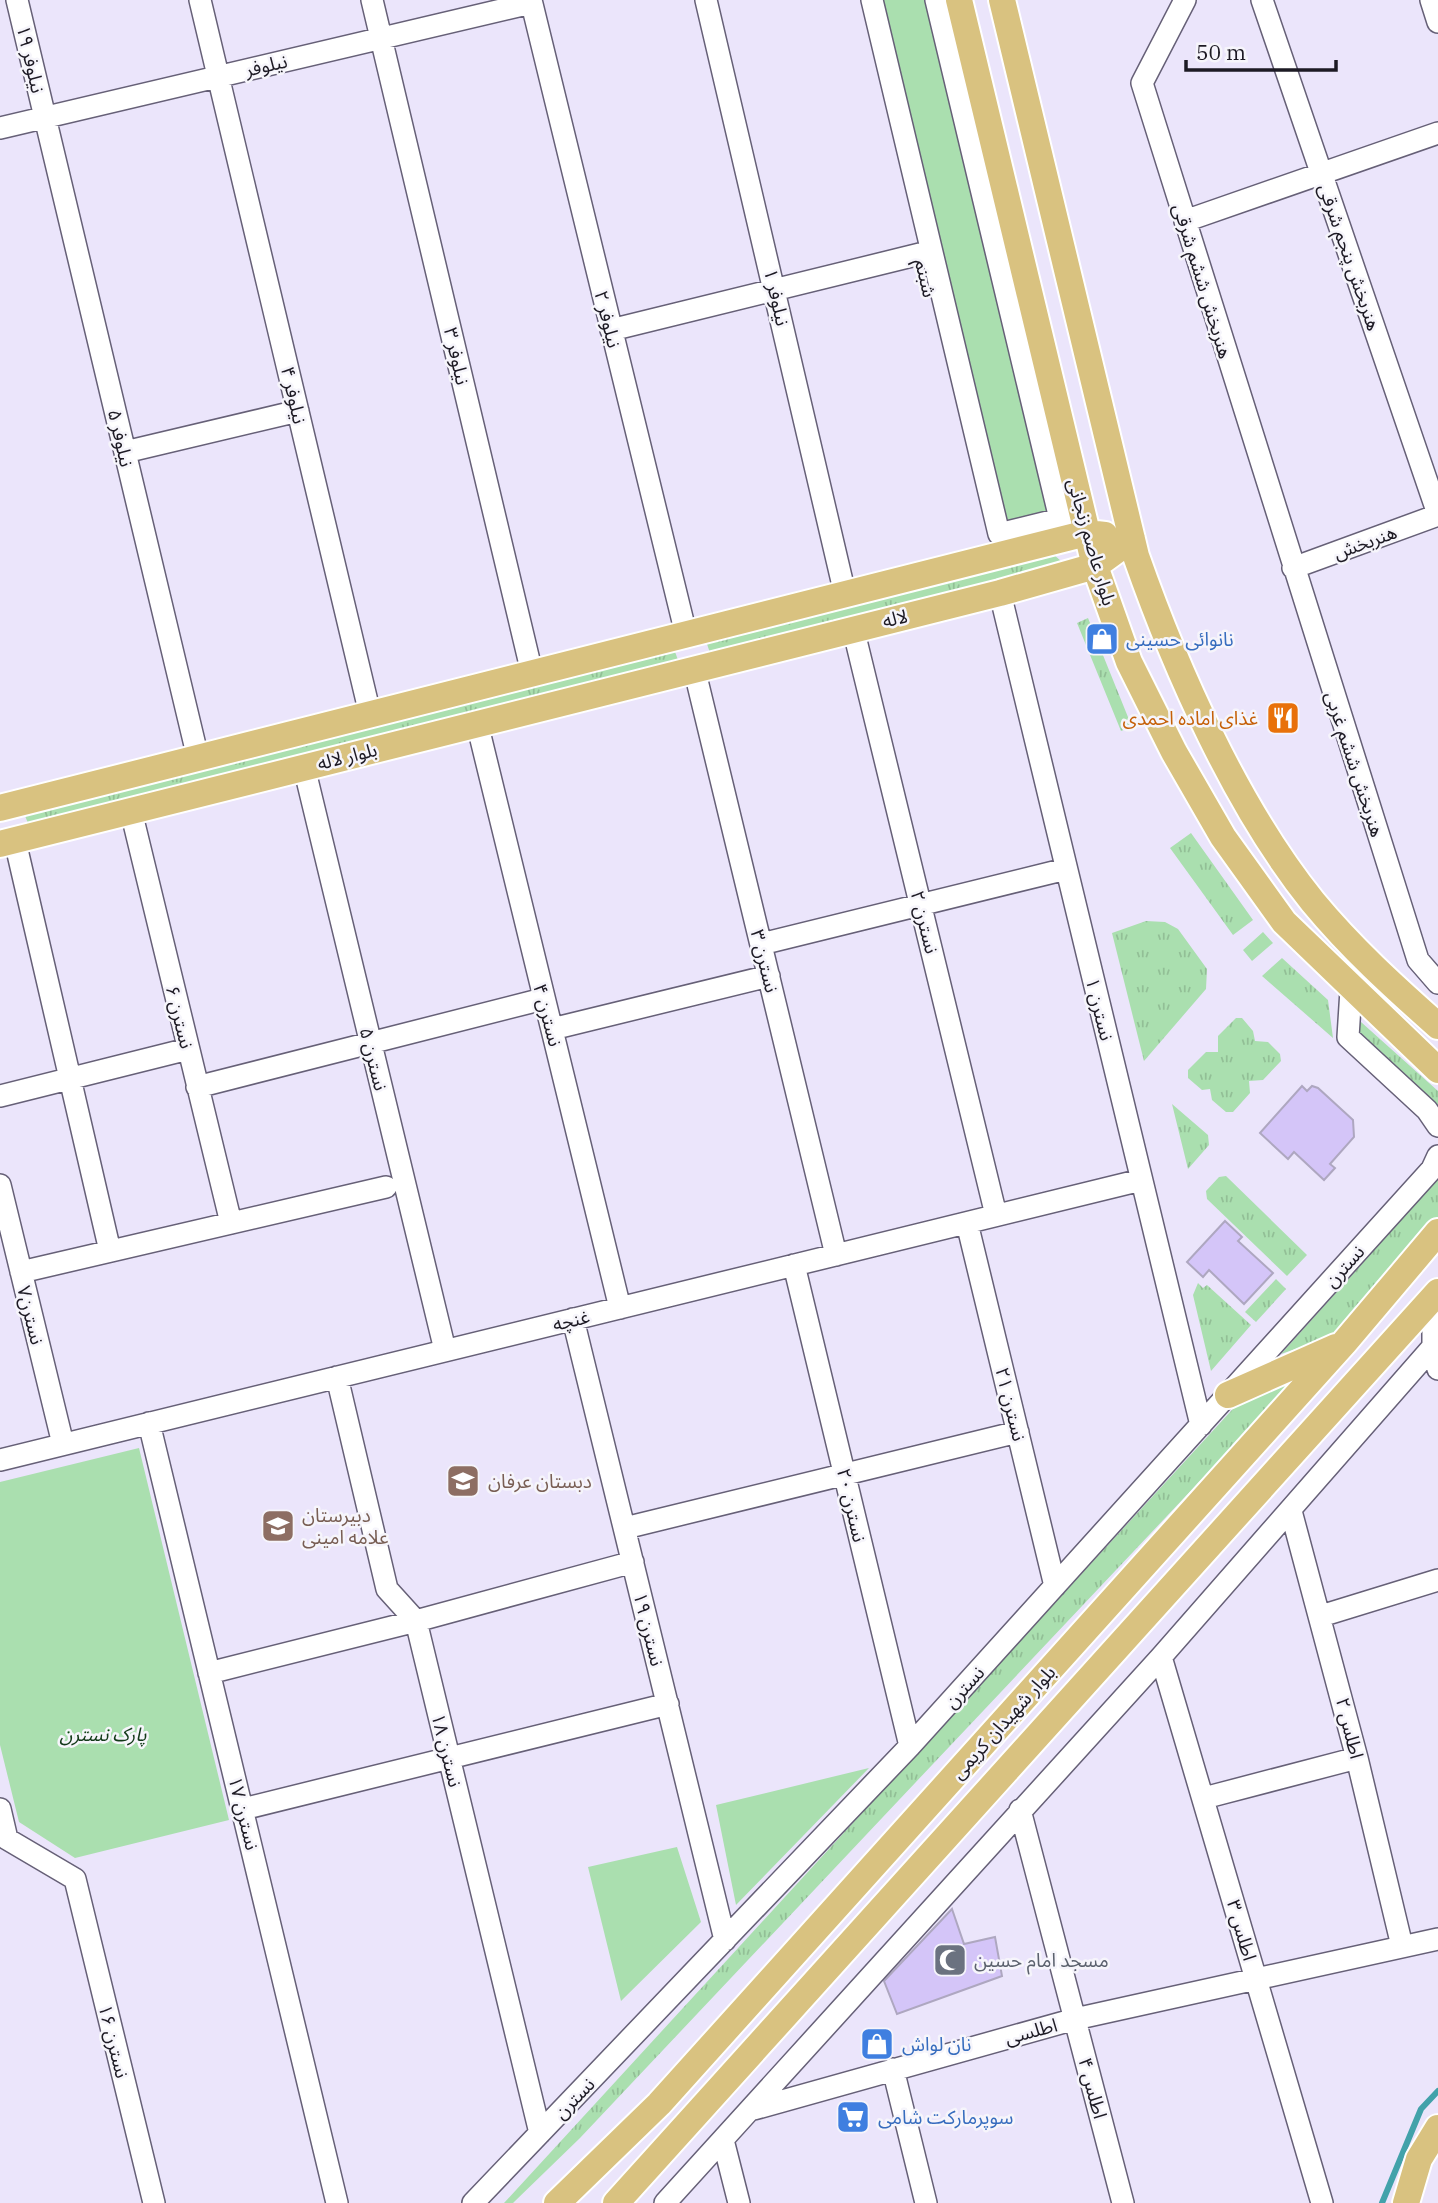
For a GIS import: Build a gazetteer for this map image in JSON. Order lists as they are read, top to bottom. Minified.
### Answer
{"streets":{"main road":["بلوار عاصم زنجانی","لاله","بلوار لاله","بلوار شهیدان کریمی"],"street":["نیلوفر ۱۹","نیلوفر","هنربخش پنجم شرقی","شبنم","هنربخش ششم شرقی","نیلوفر ۱","نیلوفر ۲","نیلوفر ۳","نیلوفر ۴","نیلوفر ۵","هنربخش","هنربخش ششم غربی","نسترن ۲","نسترن ۳","نسترن ۱","نسترن ۴","نسترن ۶","نسترن ۵","نسترن","نسترن۷","غنچه","نسترن ۲۱","نسترن ۲۰","نسترن ۱۹","اطلس ۲","نسترن ۱۸","نسترن ۱۷","اطلس ۳","اطلسی","نسترن ۱۶","اطلس ۴"]},"crossings":[["نیلوفر ۱۹","نیلوفر"],["نیلوفر ۱۹","نیلوفر ۵"],["نیلوفر","نیلوفر ۲"],["نیلوفر","نیلوفر ۳"],["نیلوفر","نیلوفر ۴"],["نیلوفر","نیلوفر ۵"],["هنربخش پنجم شرقی","هنربخش"],["شبنم","لاله"],["هنربخش ششم شرقی","هنربخش"],["هنربخش ششم شرقی","هنربخش ششم غربی"],["نیلوفر ۱","لاله"],["نیلوفر ۲","لاله"],["نیلوفر ۲","بلوار لاله"],["نیلوفر ۳","بلوار لاله"],["نیلوفر ۴","بلوار لاله"],["نیلوفر ۵","بلوار لاله"],["بلوار عاصم زنجانی","لاله"],["هنربخش","هنربخش ششم غربی"],["لاله","بلوار لاله"],["لاله","نسترن ۲"],["لاله","نسترن ۳"],["لاله","نسترن ۱"],["بلوار لاله","نسترن ۳"],["بلوار لاله","نسترن ۴"],["بلوار لاله","نسترن ۶"],["بلوار لاله","نسترن ۵"],["نسترن ۲","غنچه"],["نسترن ۳","غنچه"],["نسترن ۱","نسترن"],["نسترن ۱","غنچه"],["نسترن ۴","غنچه"],["نسترن ۵","غنچه"],["نسترن","نسترن ۲۱"],["نسترن","نسترن ۲۰"],["نسترن","نسترن ۱۹"],["نسترن","نسترن ۱۸"],["نسترن۷","غنچه"],["غنچه","نسترن ۲۱"],["غنچه","نسترن ۲۰"],["غنچه","نسترن ۱۹"],["غنچه","نسترن ۱۸"],["غنچه","نسترن ۱۷"],["اطلس ۲","اطلسی"],["اطلس ۳","اطلسی"],["اطلسی","اطلس ۴"]],"parks":["پارک نسترن"],"places":{"shop":["نانوائی حسینی","نان لواش"],"restaurant":["غذای اماده احمدی"],"school or university":["دبستان عرفان","دبیرستان علامه امینی"],"mosque":["مسجد امام حسین"],"supermarket":["سوپرمارکت شامی"]},"scale_bar":"50 m"}
